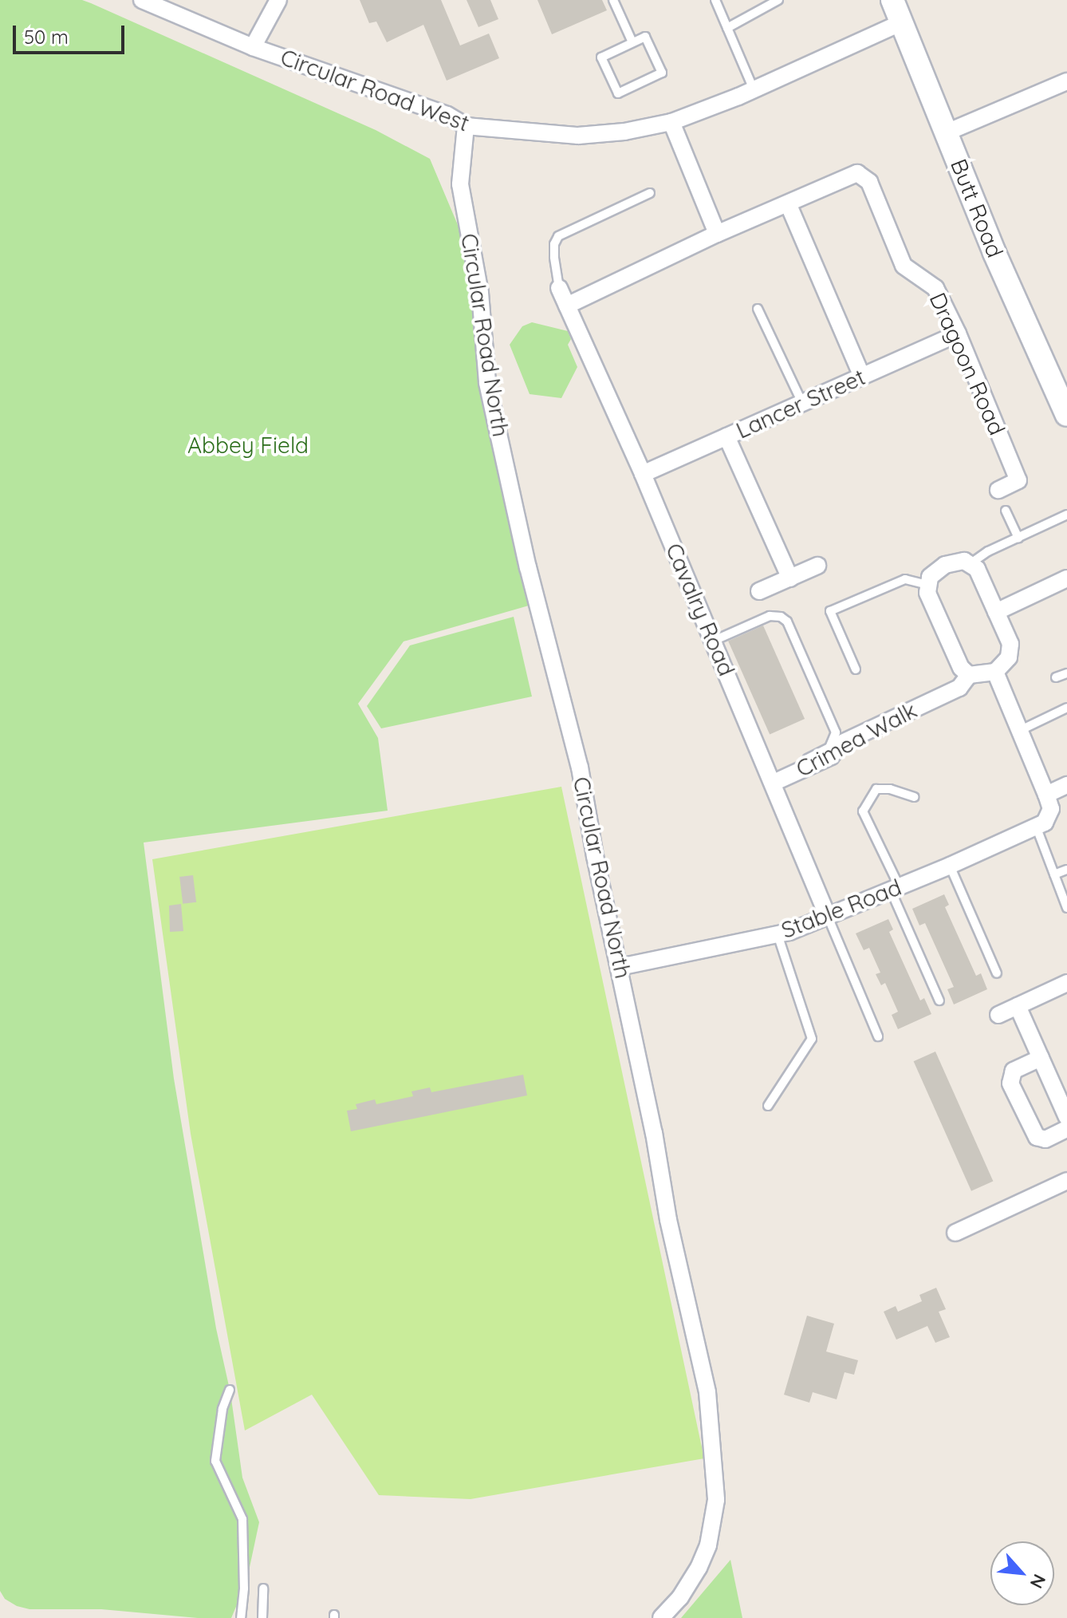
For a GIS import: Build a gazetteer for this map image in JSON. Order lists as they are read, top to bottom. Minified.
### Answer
{"streets":{"main road":["Butt Road"],"street":["Circular Road West","Circular Road North","Dragoon Road","Lancer Street","Cavalry Road","Crimea Walk","Stable Road"]},"crossings":[["Circular Road West","Butt Road"],["Circular Road West","Circular Road North"],["Circular Road North","Stable Road"],["Dragoon Road","Lancer Street"],["Lancer Street","Cavalry Road"],["Cavalry Road","Crimea Walk"],["Cavalry Road","Stable Road"]],"parks":["Abbey Field"],"scale_bar":"50 m","north":"bottom right"}
